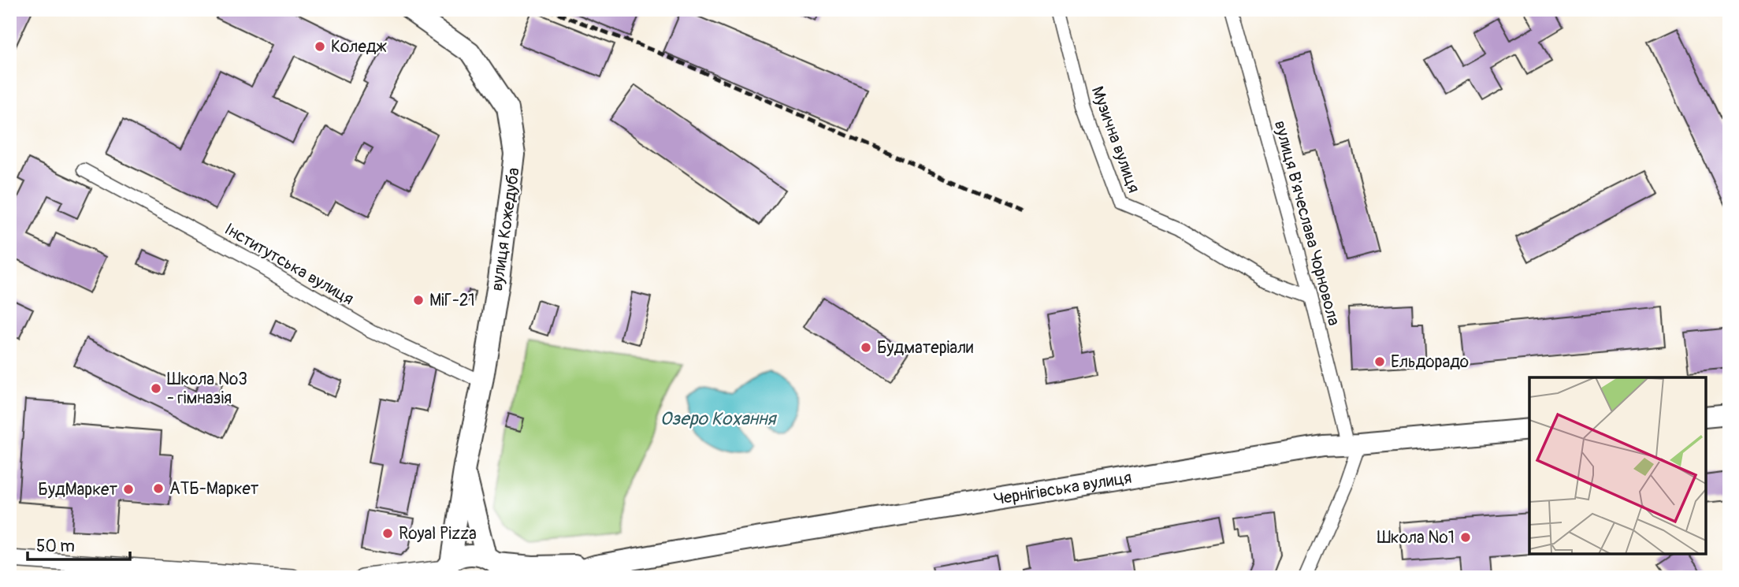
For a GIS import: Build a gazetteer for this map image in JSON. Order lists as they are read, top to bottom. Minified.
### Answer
{"streets":{"main road":["вулиця Кожедуба","Чернігівська вулиця"],"street":["Музична вулиця","вулиця В'ячеслава Чорновола","Інститутська вулиця"]},"crossings":[["Музична вулиця","вулиця В'ячеслава Чорновола"],["вулиця В'ячеслава Чорновола","Чернігівська вулиця"],["вулиця Кожедуба","Інститутська вулиця"],["вулиця Кожедуба","Чернігівська вулиця"]],"water":["Озеро Кохання"],"places":["Коледж","МіГ-21","Будматеріали","Ельдорадо","Школа №3 - гімназія","АТБ-Маркет","БудМаркет","Royal Pizza","Школа №1"],"scale_bar":"50 m"}
